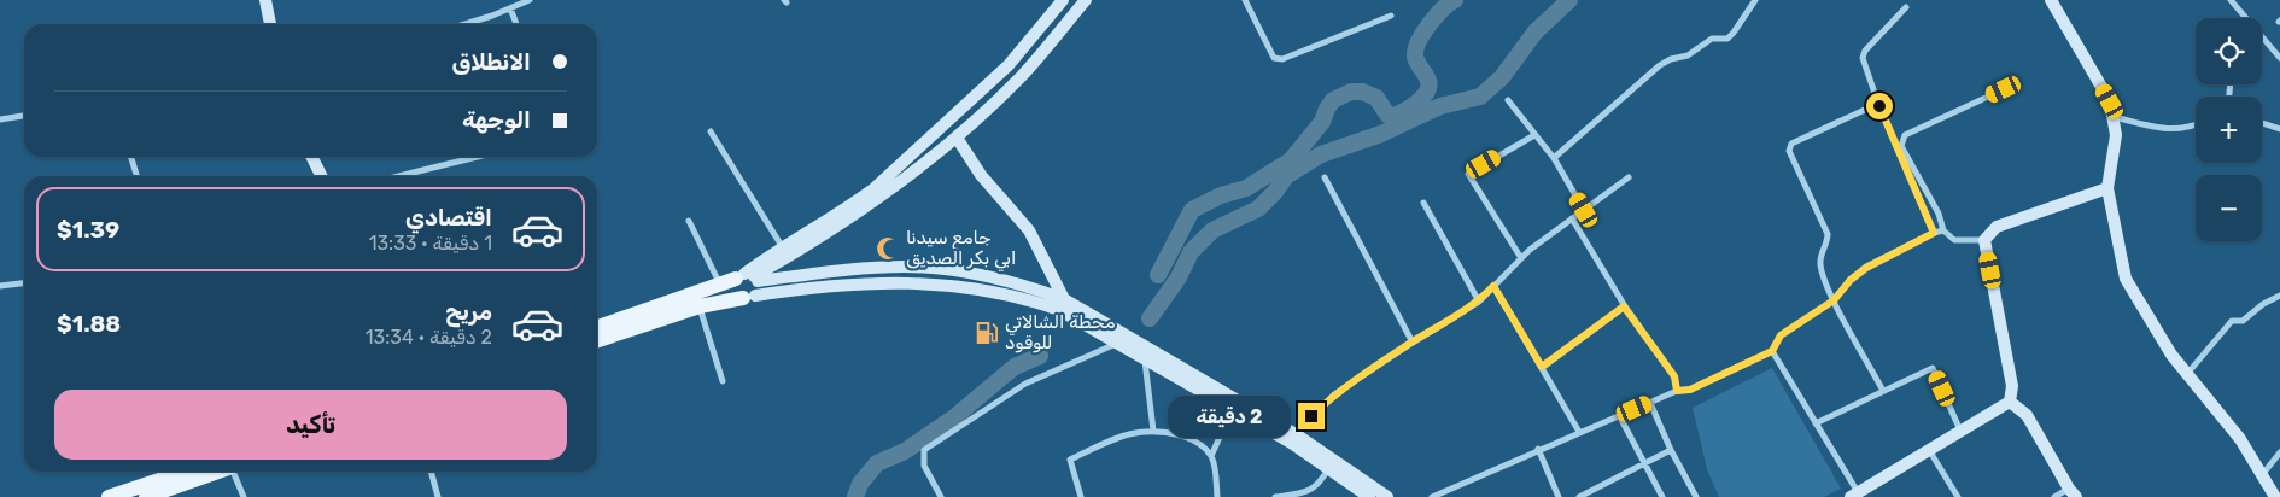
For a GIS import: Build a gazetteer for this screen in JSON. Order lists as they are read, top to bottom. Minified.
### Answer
{"places":{"mosque":["جامع سيدنا ابي بكر الصديق"],"fuel station":["محطة الشالاتي للوقود"]},"page":{"map_buttons":["+","−"],"banner":["الانطلاق","الوجهة"],"list":[{"name":"اقتصادي","note":"1 دقيقة · 13:33","value":"$1.39"},{"name":"مريح","note":"2 دقيقة · 13:34","value":"$1.88"}],"buttons":"تأكيد","bubble":"2 دقيقة"}}
